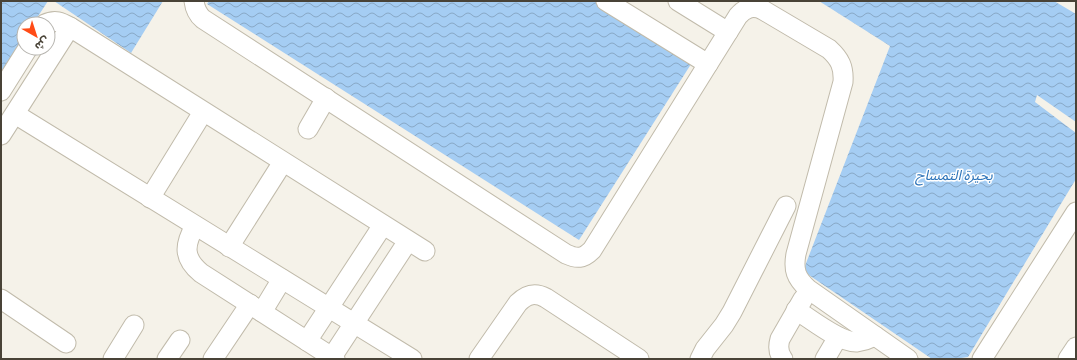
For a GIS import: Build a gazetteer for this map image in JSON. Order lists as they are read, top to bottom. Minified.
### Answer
{"water":["بحيرة التمساح"],"north":"bottom right"}
